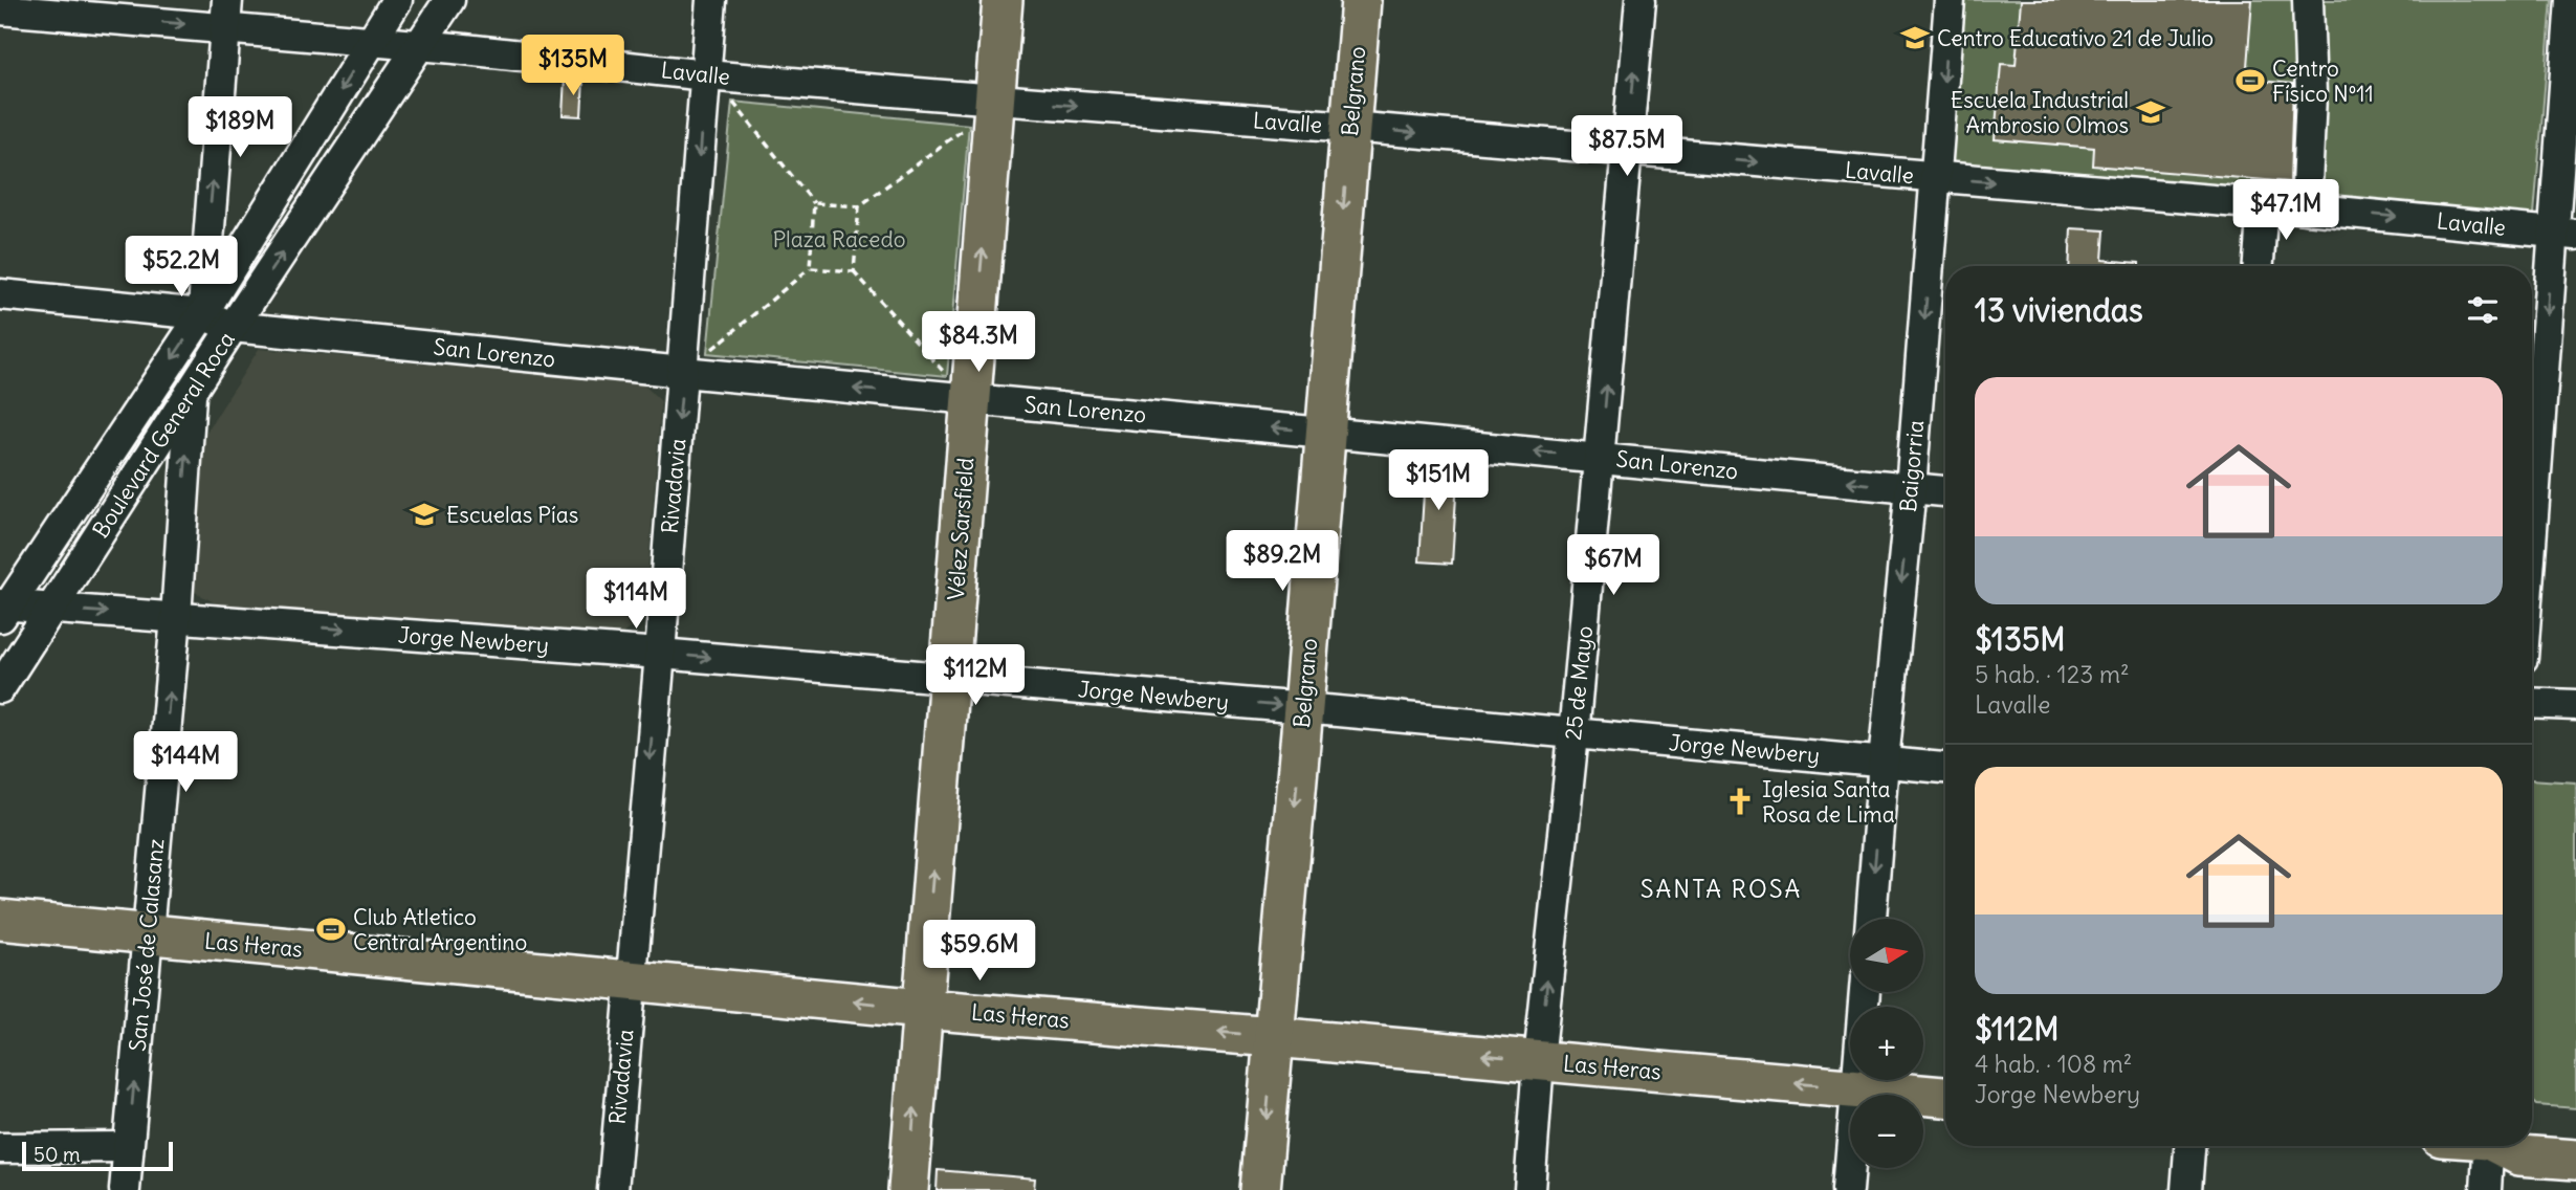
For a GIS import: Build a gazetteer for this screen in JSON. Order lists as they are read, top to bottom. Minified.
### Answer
{"streets":{"main road":["Belgrano","Vélez Sarsfield","Las Heras"],"street":["Lavalle","San Lorenzo","Boulevard General Roca","Baigorria","Rivadavia","Jorge Newbery","25 de Mayo","San José de Calasanz"]},"crossings":[["Lavalle","Belgrano"],["Lavalle","Boulevard General Roca"],["Lavalle","Baigorria"],["Lavalle","Rivadavia"],["Lavalle","Vélez Sarsfield"],["Lavalle","25 de Mayo"],["Belgrano","San Lorenzo"],["Belgrano","Jorge Newbery"],["Belgrano","Las Heras"],["San Lorenzo","Boulevard General Roca"],["San Lorenzo","Baigorria"],["San Lorenzo","Rivadavia"],["San Lorenzo","Vélez Sarsfield"],["San Lorenzo","25 de Mayo"],["Boulevard General Roca","Jorge Newbery"],["Boulevard General Roca","San José de Calasanz"],["Baigorria","Jorge Newbery"],["Rivadavia","Jorge Newbery"],["Rivadavia","Las Heras"],["Vélez Sarsfield","Jorge Newbery"],["Vélez Sarsfield","Las Heras"],["Jorge Newbery","25 de Mayo"],["Jorge Newbery","San José de Calasanz"],["25 de Mayo","Las Heras"],["San José de Calasanz","Las Heras"]],"one_way":["Lavalle","Belgrano","San Lorenzo","Baigorria","Rivadavia","Vélez Sarsfield","Jorge Newbery","25 de Mayo","San José de Calasanz","Las Heras"],"districts":["SANTA ROSA"],"parks":["Plaza Racedo"],"places":{"school or university":["Centro Educativo 21 de Julio","Escuela Industrial Ambrosio Olmos","Escuelas Pías"],"sports":["Centro Físico Nº11","Club Atletico Central Argentino"],"church":["Iglesia Santa Rosa de Lima"]},"scale_bar":"50 m","north":"right","page":{"price":["$135M","$189M","$87.5M","$47.1M","$52.2M","$84.3M","$151M","$89.2M","$67M","$114M","$112M","$144M","$59.6M"],"heading":"13 viviendas","list":[{"name":"$135M","note":"5 hab. · 123 m² · Lavalle"},{"name":"$112M","note":"4 hab. · 108 m² · Jorge Newbery"}],"map_buttons":["+","−"],"scale":"50 m"}}
